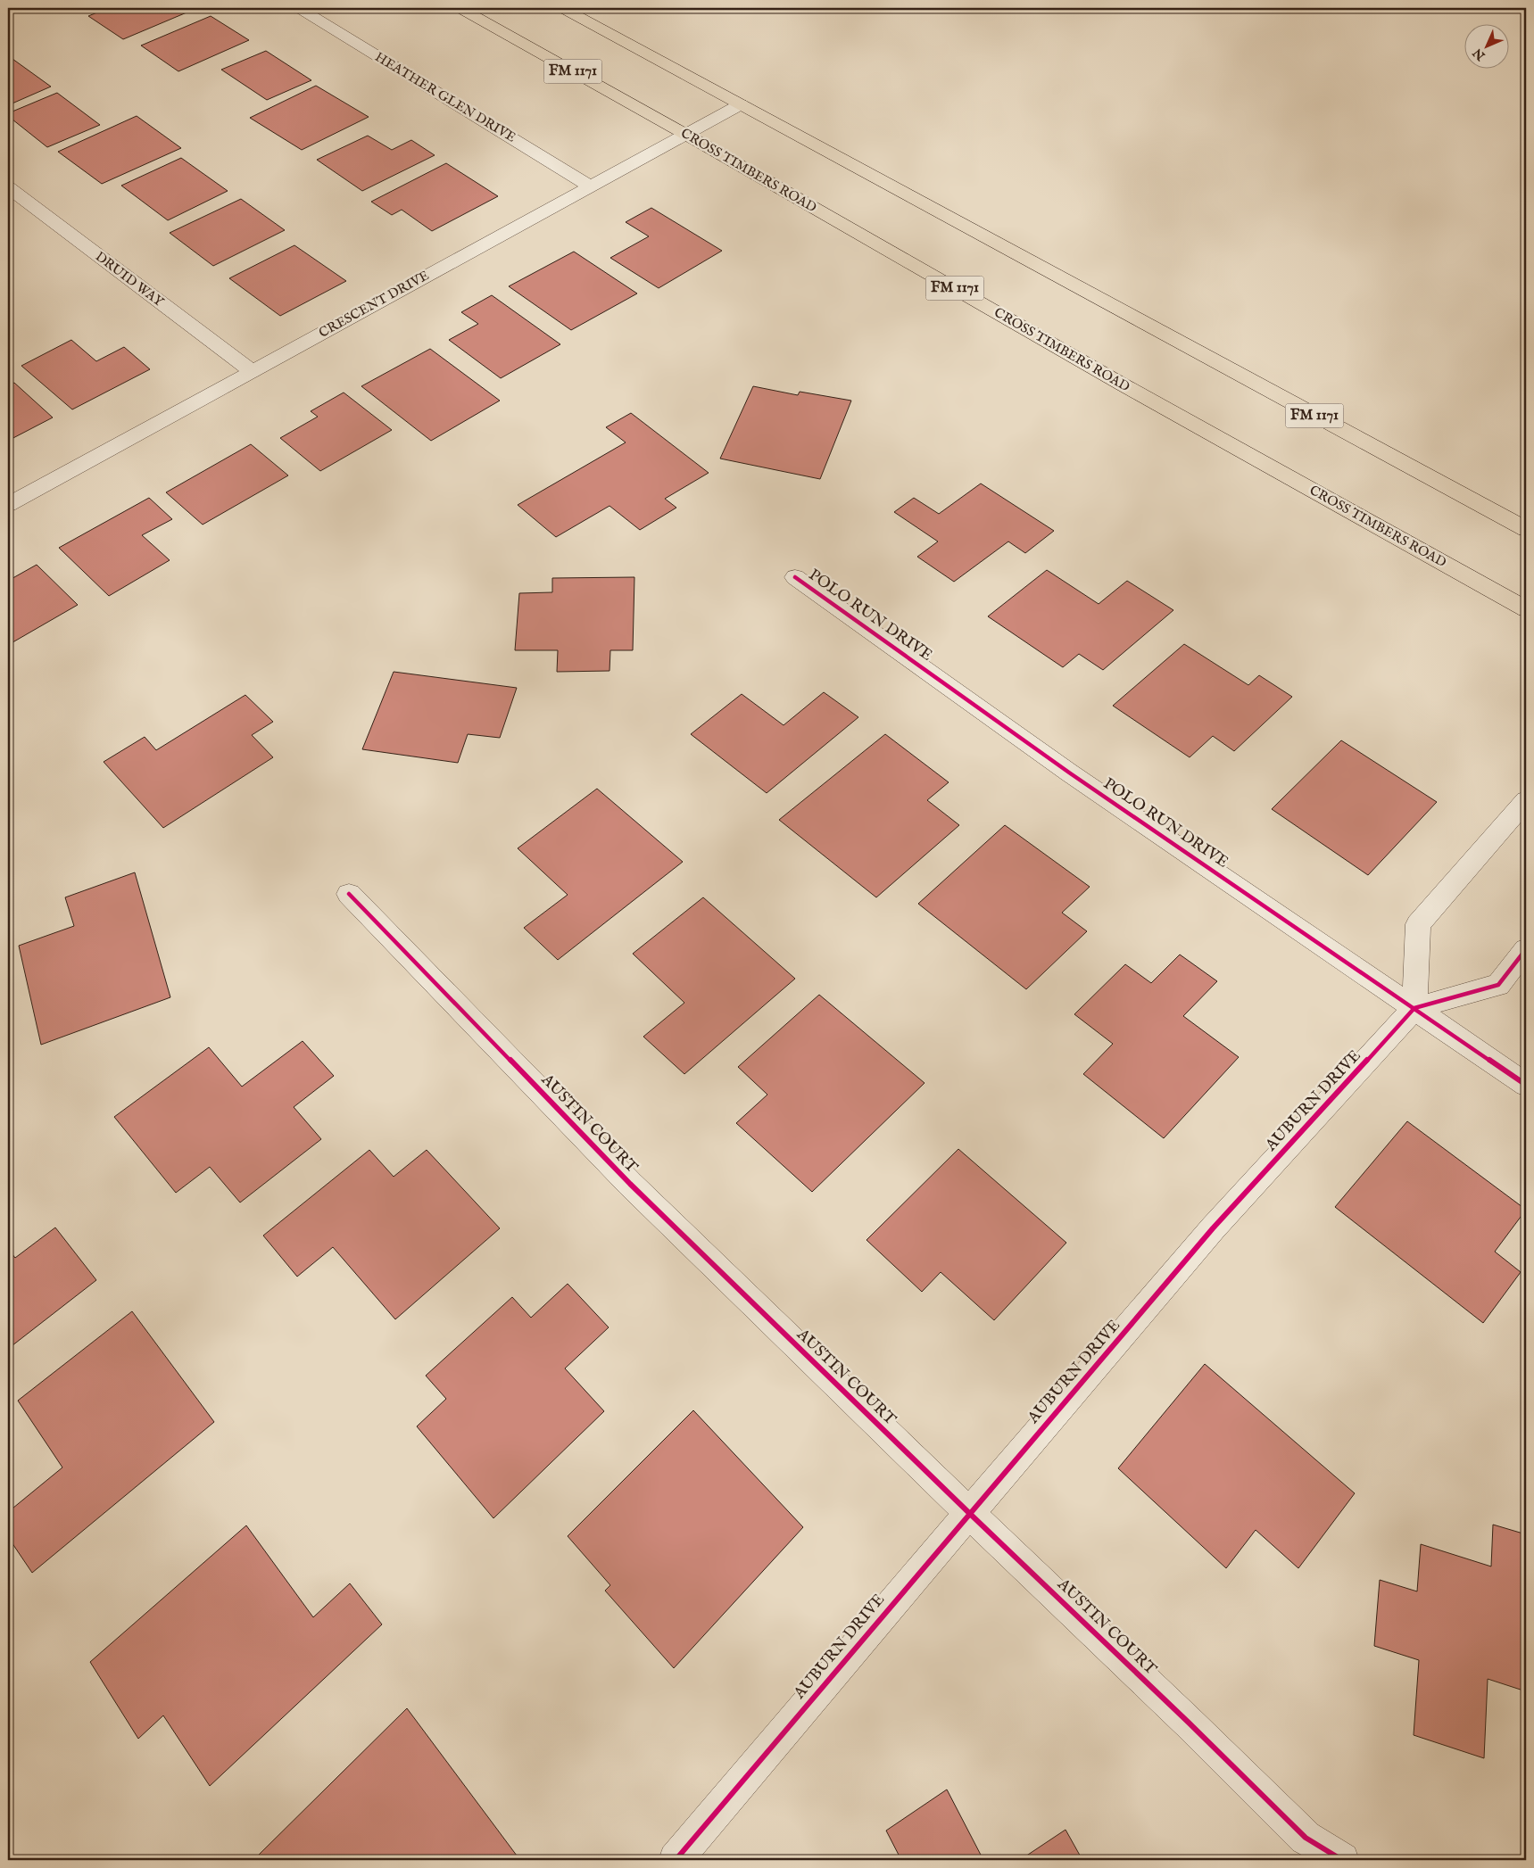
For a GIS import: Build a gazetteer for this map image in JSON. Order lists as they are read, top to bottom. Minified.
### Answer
{"streets":{"main road":["FM 1171","CROSS TIMBERS ROAD"],"street":["HEATHER GLEN DRIVE","DRUID WAY","CRESCENT DRIVE","POLO RUN DRIVE","AUBURN DRIVE","AUSTIN COURT"]},"crossings":[["FM 1171","CRESCENT DRIVE"],["HEATHER GLEN DRIVE","CRESCENT DRIVE"],["CROSS TIMBERS ROAD","CRESCENT DRIVE"],["DRUID WAY","CRESCENT DRIVE"],["POLO RUN DRIVE","AUBURN DRIVE"],["AUBURN DRIVE","AUSTIN COURT"]],"north":"bottom left"}
